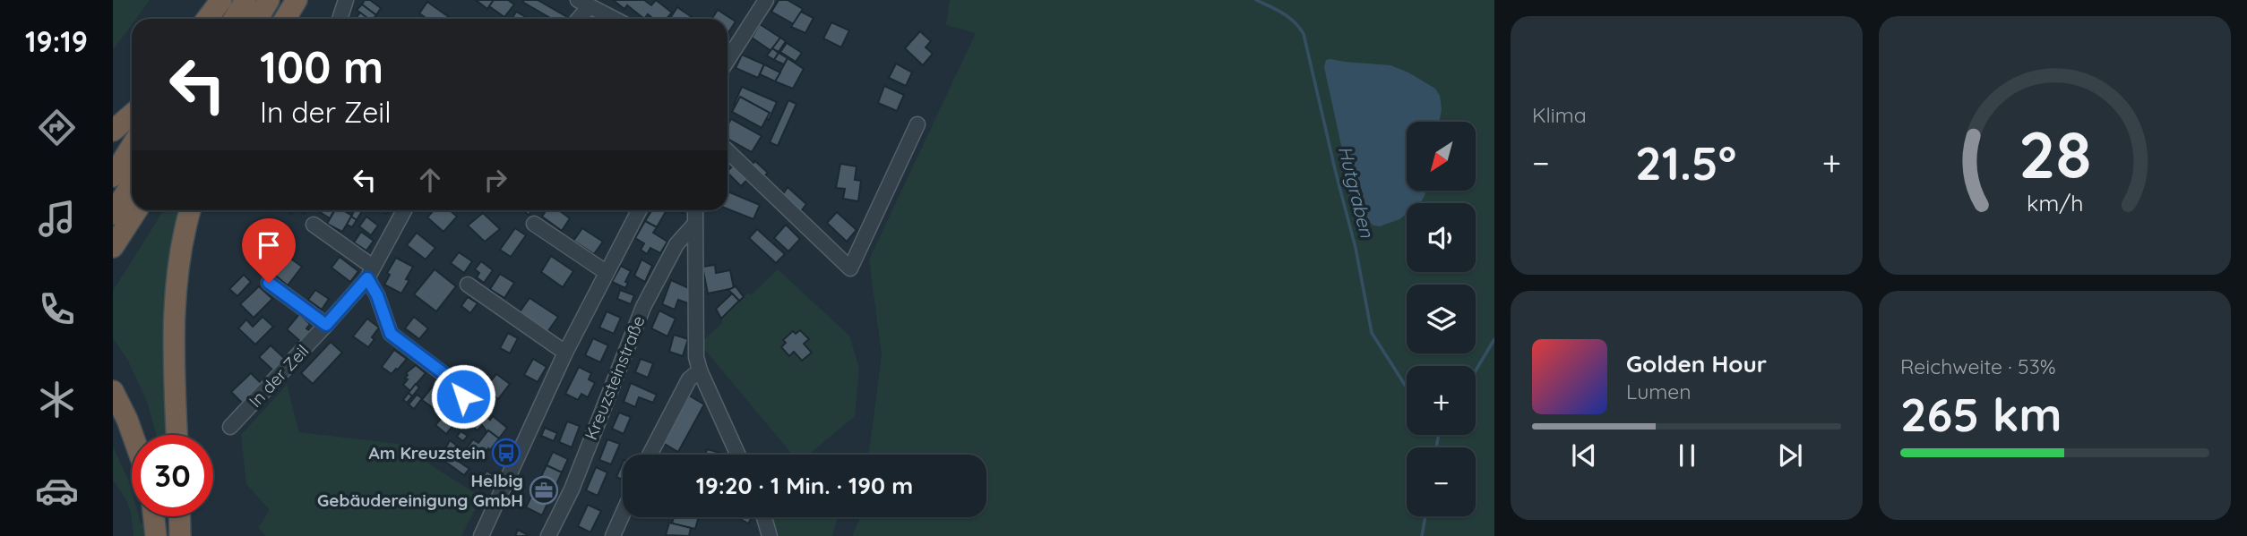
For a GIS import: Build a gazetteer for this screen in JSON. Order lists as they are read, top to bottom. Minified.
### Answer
{"streets":{"street":["In der Zeil","Kreuzsteinstraße"]},"water":["Hutgraben"],"places":{"bus stop":["Am Kreuzstein"],"office":["Helbig Gebäudereinigung GmbH"]},"north":"bottom left","page":{"tabs":"19:19","tile":["Klima",["Reichweite · 53%","265 km"]],"turn":["100 m","In der Zeil"],"map_buttons":["+","−"],"heat":["−","21.5°","+"],"song":["Golden Hour","Lumen"],"limit":"30","trip":"19:20 · 1 Min. · 190 m","gauge":["28","km/h"]}}
